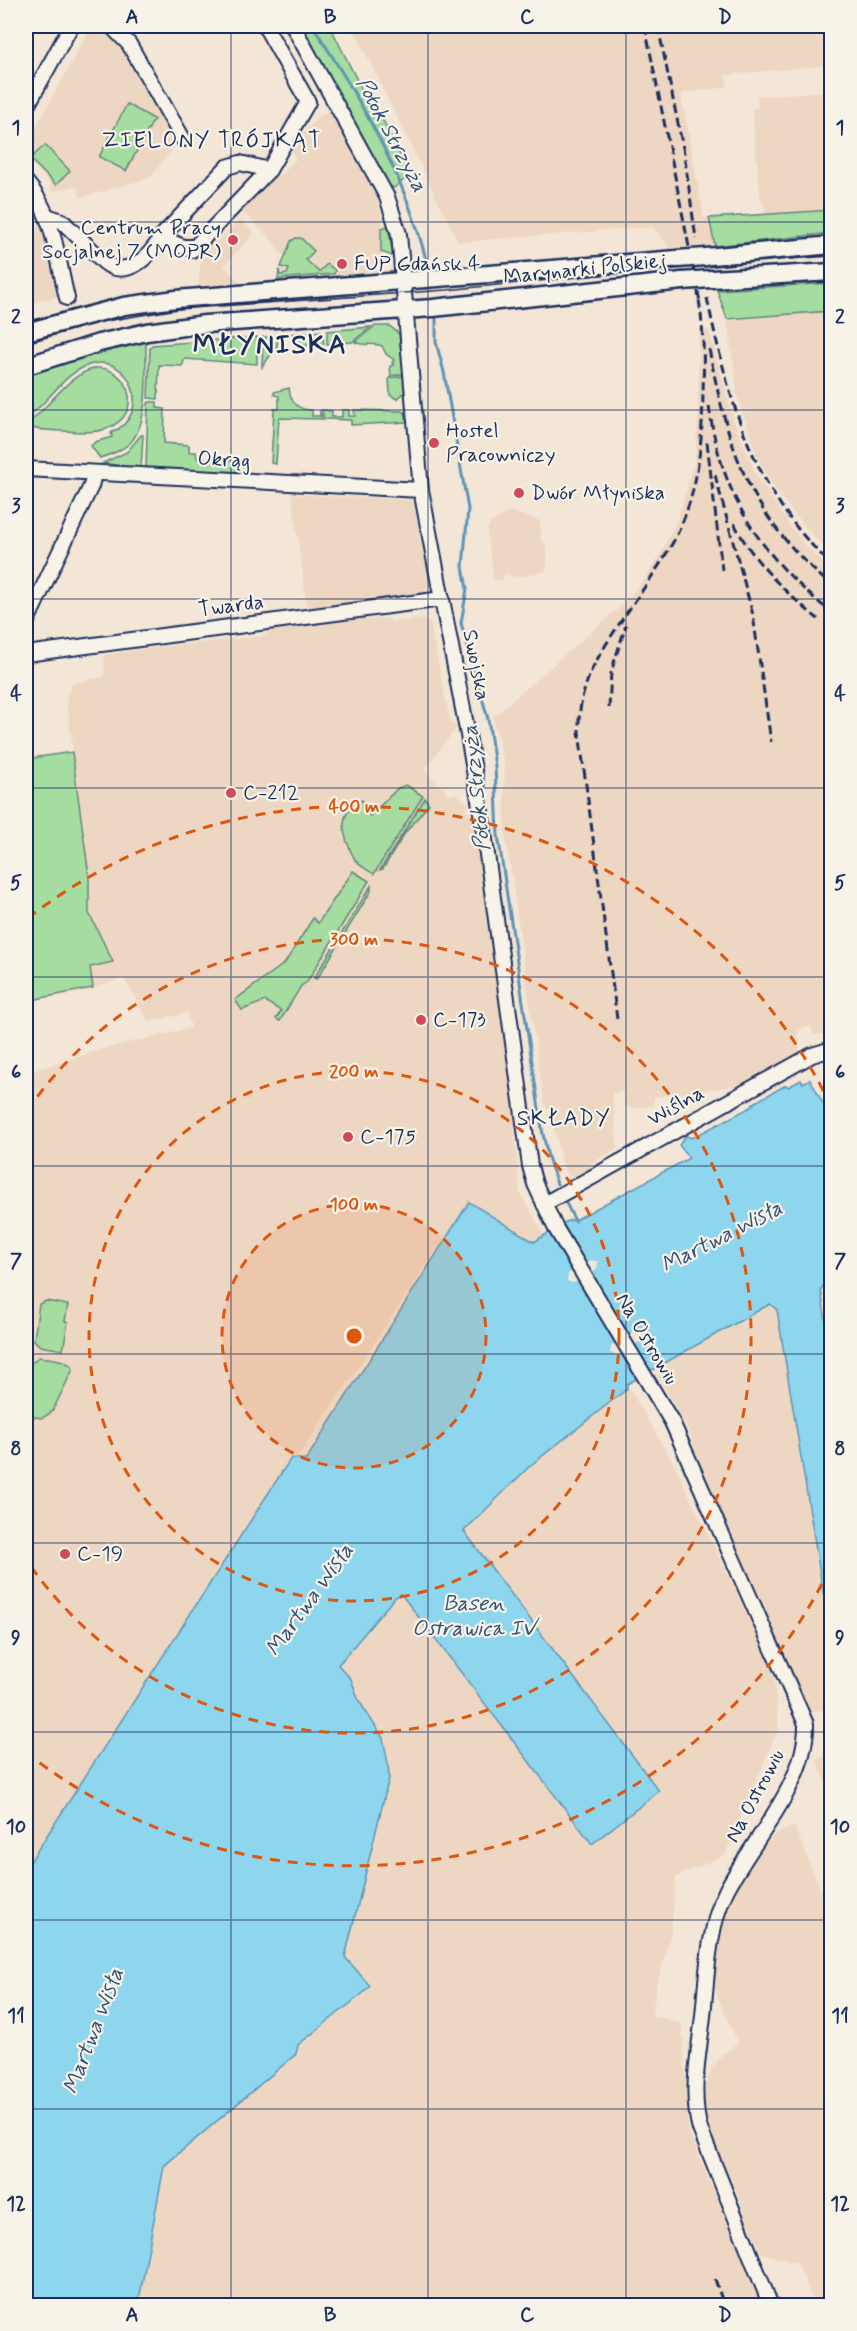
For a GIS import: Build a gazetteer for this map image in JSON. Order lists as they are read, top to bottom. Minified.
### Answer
{"streets":{"main road":["Marynarki Polskiej"],"street":["Okrąg","Twarda","Swojska","Wiślna","Na Ostrowiu"]},"crossings":[["Marynarki Polskiej","Swojska"],["Okrąg","Swojska"],["Twarda","Swojska"],["Swojska","Wiślna"],["Swojska","Na Ostrowiu"],["Wiślna","Na Ostrowiu"]],"districts":["ZIELONY TRÓJKĄT","MŁYNISKA","SKŁADY"],"water":["Potok Strzyża","Martwa Wisła","Basen Ostrawica IV"],"places":["Centrum Pracy Socjalnej 7 (MOPR)","FUP Gdańsk 4","Hostel Pracowniczy","Dwór Młyniska","C-212","C-173","C-175","C-19"],"grid":{"columns":["A","B","C","D"],"rows":["1","2","3","4","5","6","7","8","9","10","11","12"]},"rings":["400 m","300 m","200 m","100 m"]}
